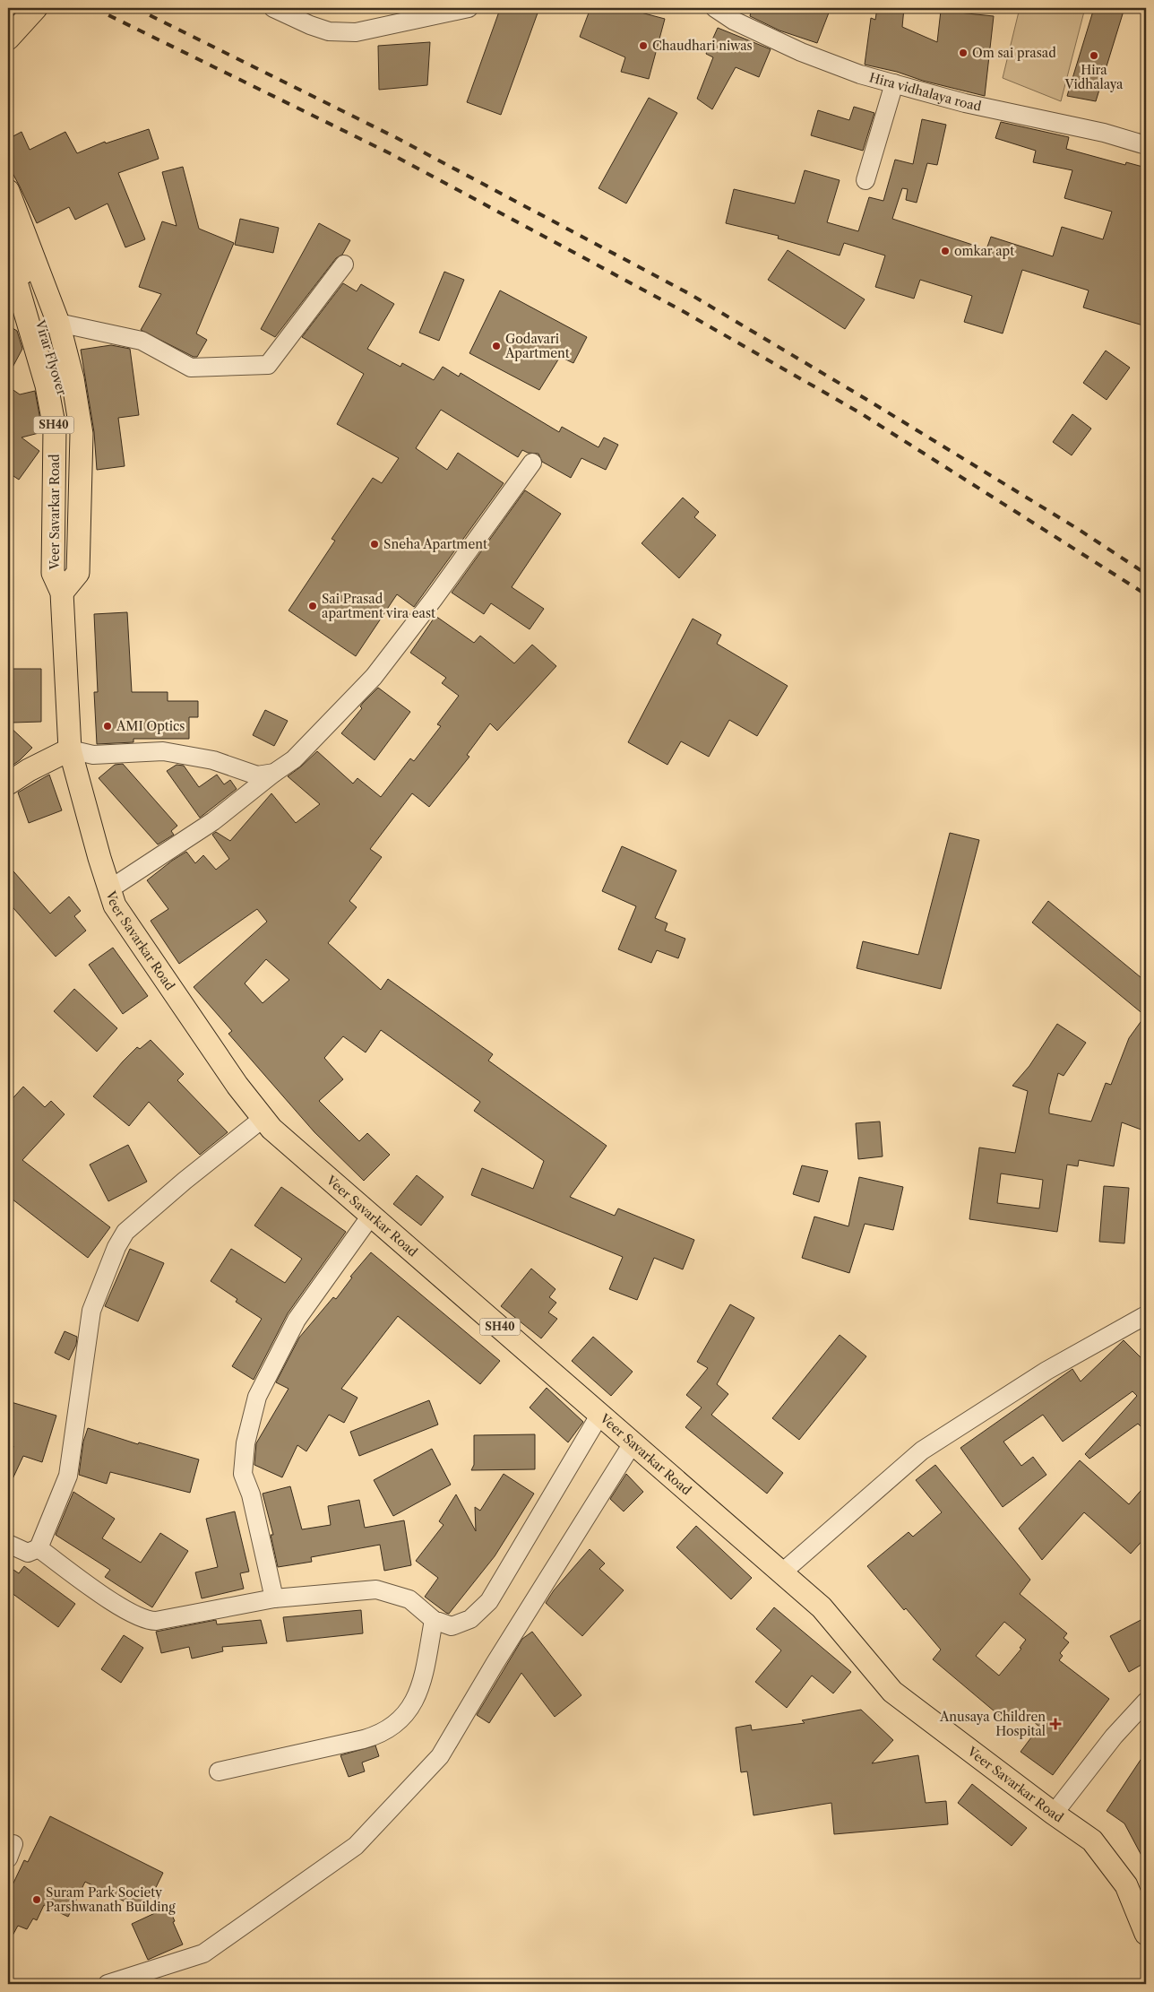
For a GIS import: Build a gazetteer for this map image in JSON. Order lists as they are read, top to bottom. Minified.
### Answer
{"streets":{"main road":["Virar Flyover","SH40","Veer Savarkar Road"],"street":["Hira vidhalaya road"]},"crossings":[["Virar Flyover","Veer Savarkar Road"]],"places":{"other":["Chaudhari niwas","Om sai prasad","Hira Vidhalaya","omkar apt","Godavari Apartment","Sneha Apartment","Sai Prasad apartment vira east","AMI Optics","Suram Park Society Parshwanath Building"],"health":["Anusaya Children Hospital"]}}
